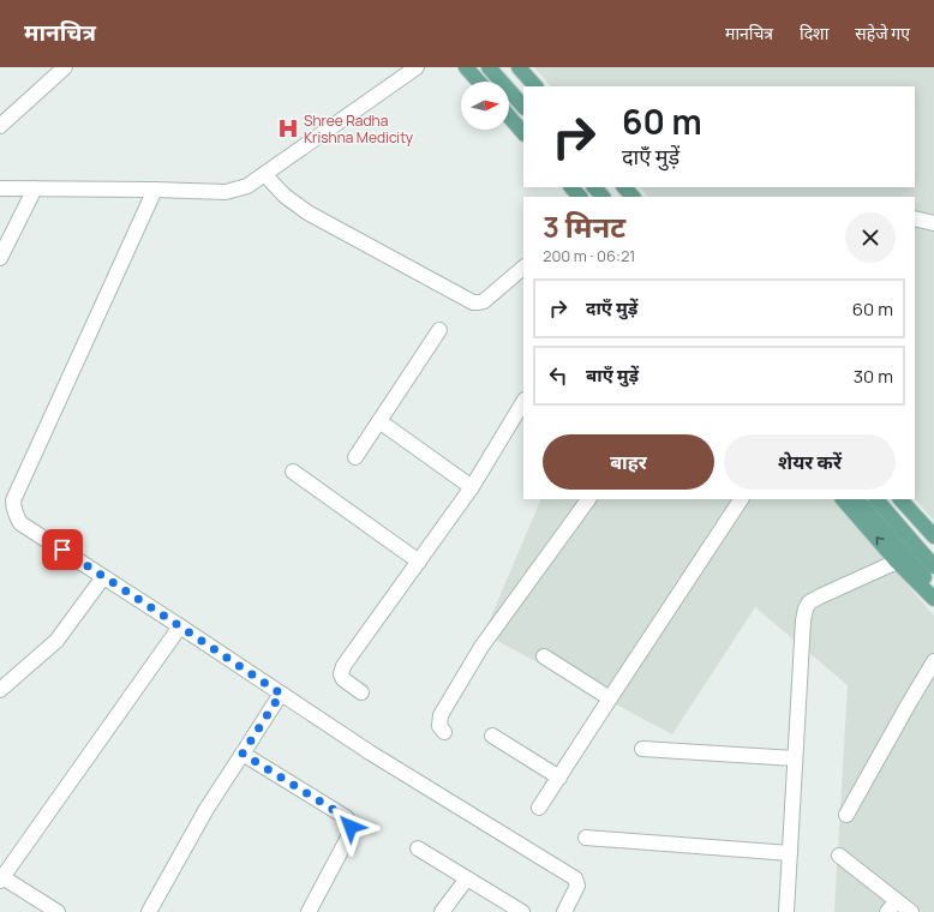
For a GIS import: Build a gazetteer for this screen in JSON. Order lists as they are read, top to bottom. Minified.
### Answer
{"places":{"hospital":["Shree Radha Krishna Medicity"]},"north":"right","page":{"header":"मानचित्र","nav":["मानचित्र","दिशा","सहेजे गए"],"turn":["60 m","दाएँ मुड़ें"],"heading":["3 मिनट","200 m · 06:21"],"list":[{"name":"दाएँ मुड़ें","value":"60 m"},{"name":"बाएँ मुड़ें","value":"30 m"}],"buttons":["बाहर","शेयर करें"]}}
